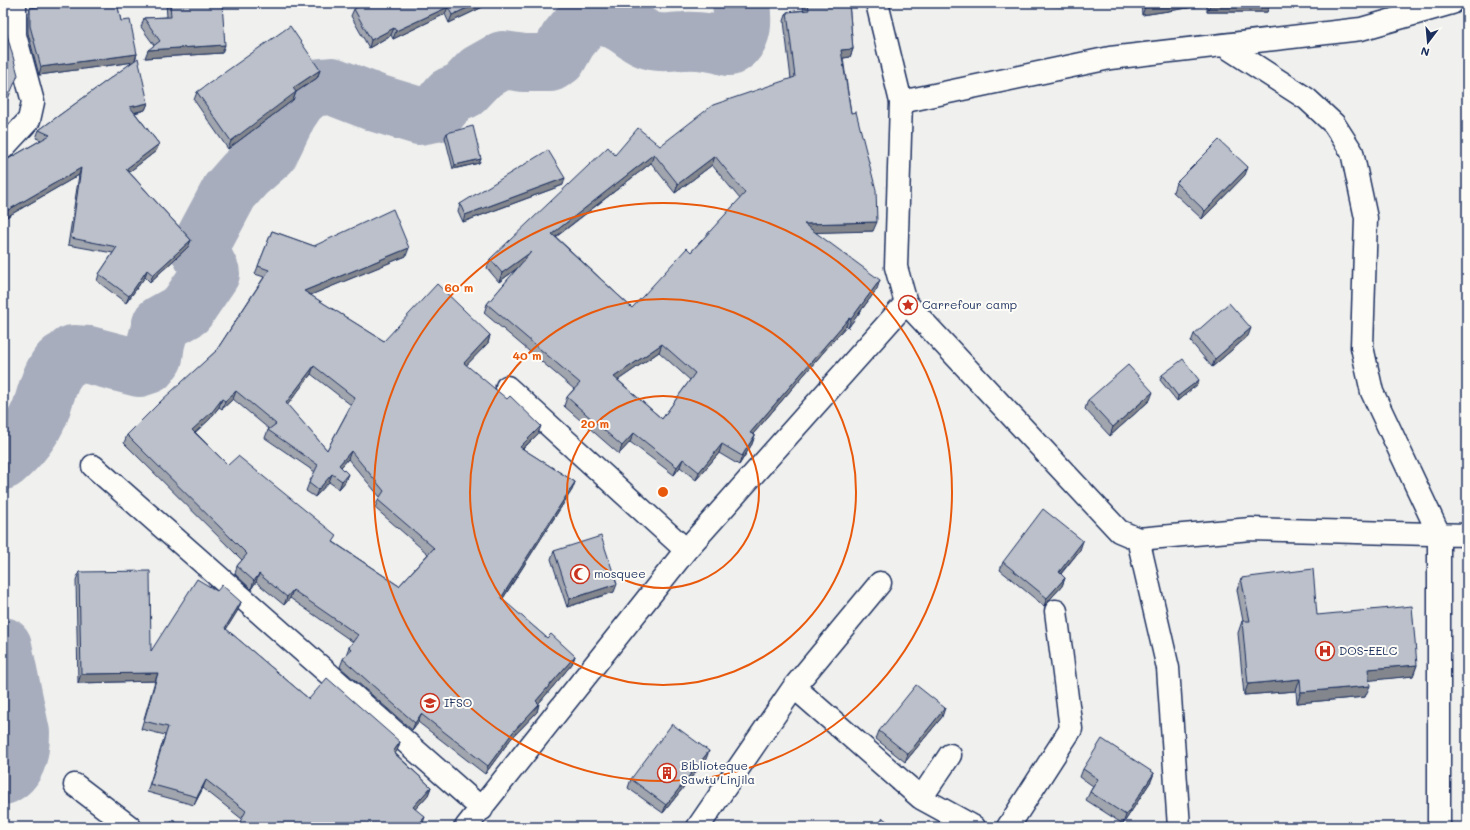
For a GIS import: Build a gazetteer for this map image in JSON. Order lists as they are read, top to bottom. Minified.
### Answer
{"places":{"place":["Carrefour camp"],"mosque":["mosquee"],"hospital":["DOS-EELC"],"school or university":["IFSO"],"building":["Biblioteque Sawtu Linjila"]},"north":"bottom","rings":["60 m","40 m","20 m"]}
